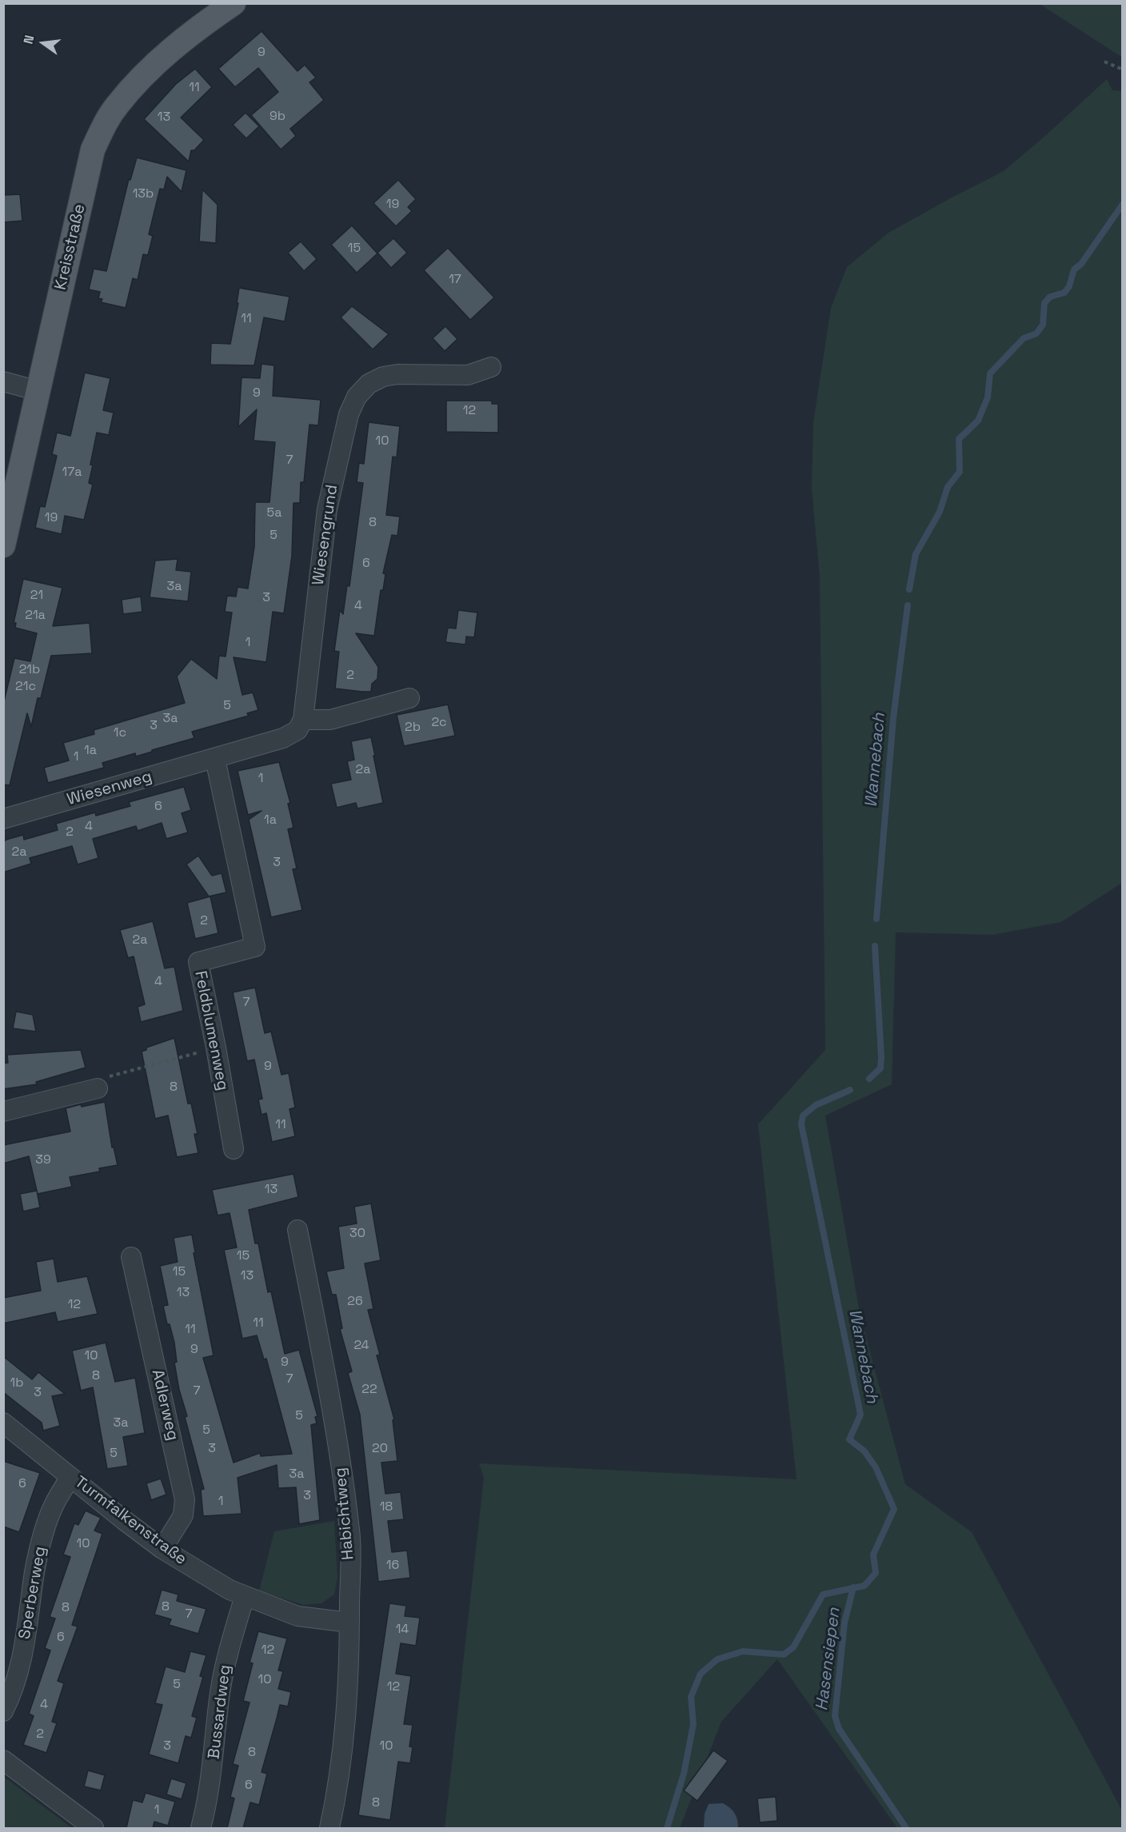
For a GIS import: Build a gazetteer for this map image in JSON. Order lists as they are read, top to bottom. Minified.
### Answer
{"streets":{"main road":["Kreisstraße"],"street":["Wiesengrund","Wiesenweg","Feldblumenweg","Adlerweg","Habichtweg","Turmfalkenstraße","Sperberweg","Bussardweg"]},"crossings":[["Wiesenweg","Feldblumenweg"],["Adlerweg","Turmfalkenstraße"],["Habichtweg","Turmfalkenstraße"],["Turmfalkenstraße","Sperberweg"],["Turmfalkenstraße","Bussardweg"]],"water":["Wannebach","Hasensiepen"],"house_numbers":["9","11","9b","13","13b","19","15","17","11","9","12","10","7","17a","5a","19","8","5","6","3a","21","3","4","21a","1","21b","2","21c","5","3a","2c","3","2b","1c","1a","1","2a","1","6","1a","4","2","2a","3","2","2a","4","7","9","8","11","39","13","30","15","15","13","13","26","12","11","11","24","9","10","9","8","7","1b","22","7","3","5","3a","5","3","20","5","3a","6","3","1","18","10","16","8","8","7","14","6","12","10","5","12","4","2","3","10","8","6","8","1"],"north":"left"}
